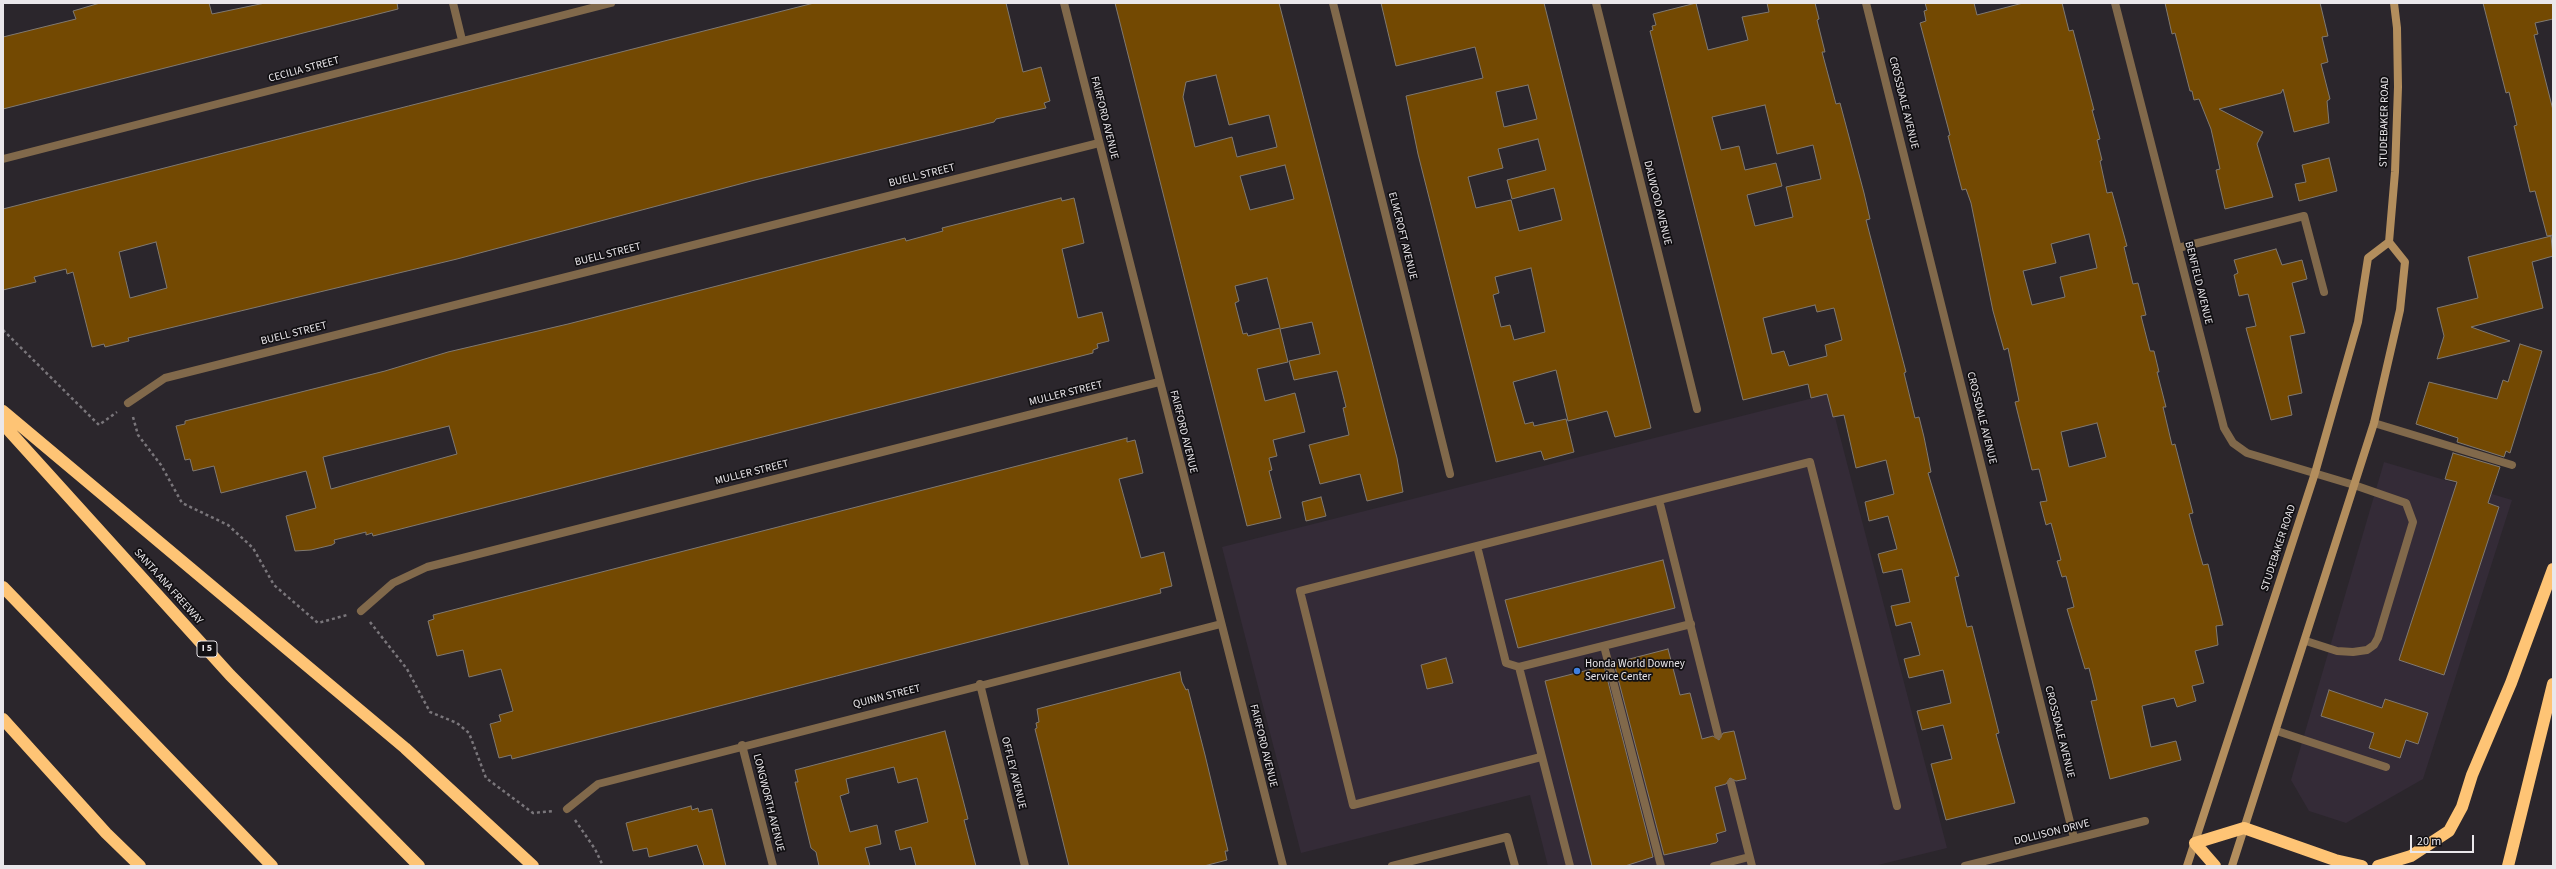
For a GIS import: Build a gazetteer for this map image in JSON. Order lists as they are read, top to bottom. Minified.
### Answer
{"streets":{"highway":["SANTA ANA FREEWAY","I 5"],"main road":["STUDEBAKER ROAD"],"street":["CECILIA STREET","CROSSDALE AVENUE","FAIRFORD AVENUE","BUELL STREET","DALWOOD AVENUE","ELMCROFT AVENUE","BENFIELD AVENUE","MULLER STREET","QUINN STREET","OFFLEY AVENUE","LONGWORTH AVENUE","DOLLISON DRIVE"]},"crossings":[["CROSSDALE AVENUE","DOLLISON DRIVE"],["FAIRFORD AVENUE","BUELL STREET"],["FAIRFORD AVENUE","MULLER STREET"],["FAIRFORD AVENUE","QUINN STREET"],["STUDEBAKER ROAD","BENFIELD AVENUE"],["QUINN STREET","OFFLEY AVENUE"],["QUINN STREET","LONGWORTH AVENUE"]],"places":["Honda World Downey Service Center"],"scale_bar":"20 m"}
